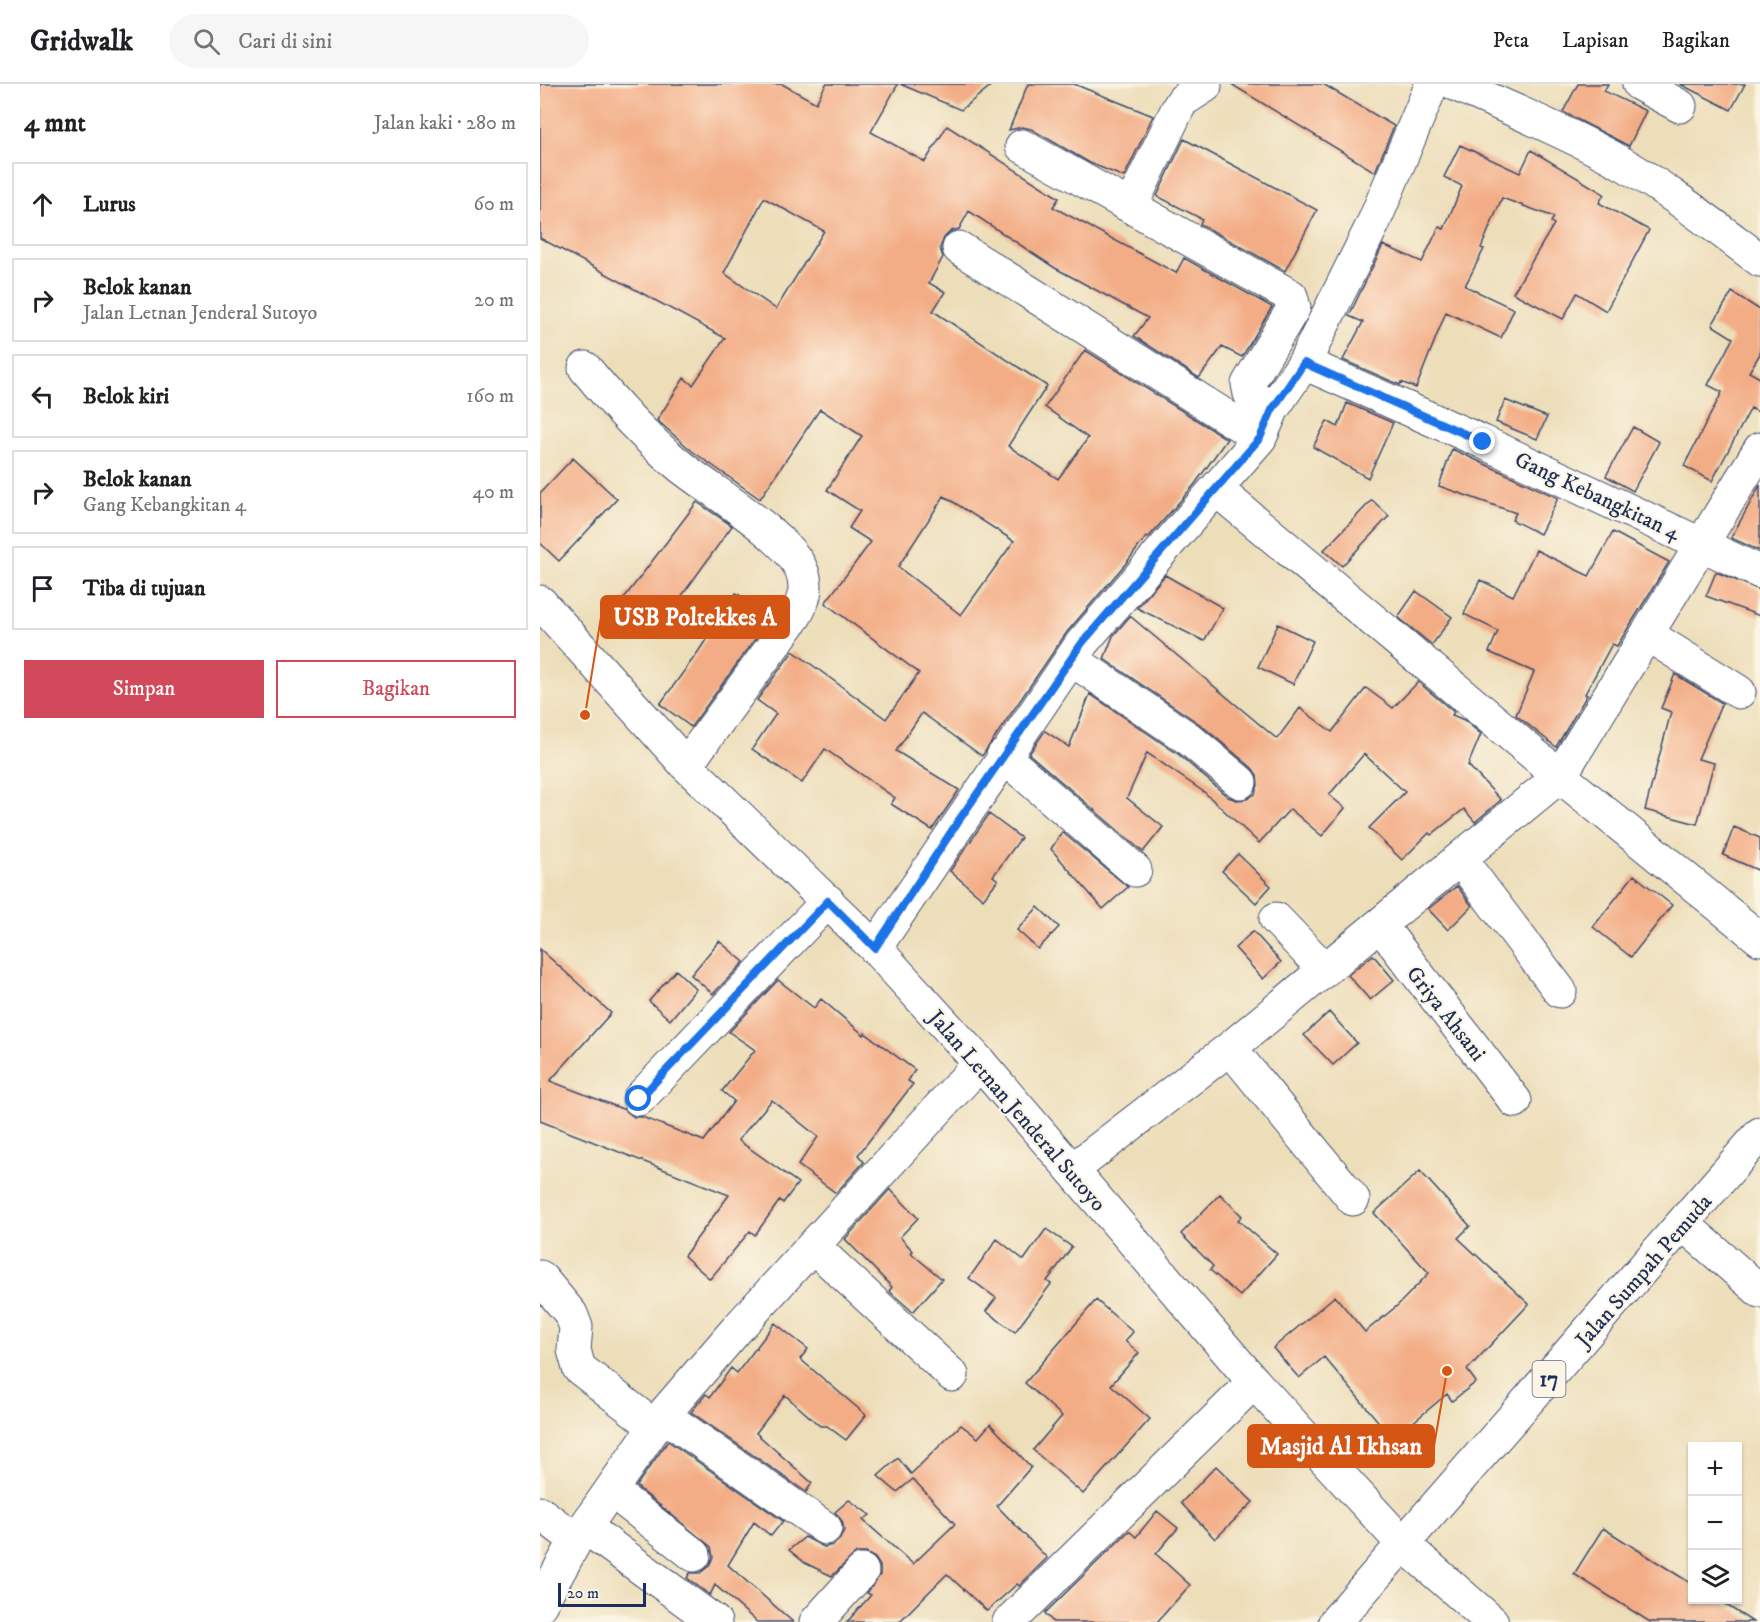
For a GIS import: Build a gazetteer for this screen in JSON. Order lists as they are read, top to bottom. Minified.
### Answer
{"streets":{"main road":["Gang Kebangkitan 4","Griya Ahsani","Jalan Letnan Jenderal Sutoyo","Jalan Sumpah Pemuda","17"]},"crossings":[["Jalan Letnan Jenderal Sutoyo","Jalan Sumpah Pemuda"]],"places":["USB Poltekkes A","Masjid Al Ikhsan"],"scale_bar":"20 m","page":{"header":"Gridwalk","search":"Cari di sini","nav":["Peta","Lapisan","Bagikan"],"heading":["4 mnt","Jalan kaki · 280 m"],"list":[["Lurus","60 m"],["Belok kanan","Jalan Letnan Jenderal Sutoyo","20 m"],["Belok kiri","160 m"],["Belok kanan","Gang Kebangkitan 4","40 m"],"Tiba di tujuan"],"buttons":["Simpan","Bagikan"],"map_buttons":["+","−"],"scale":"20 m"}}
